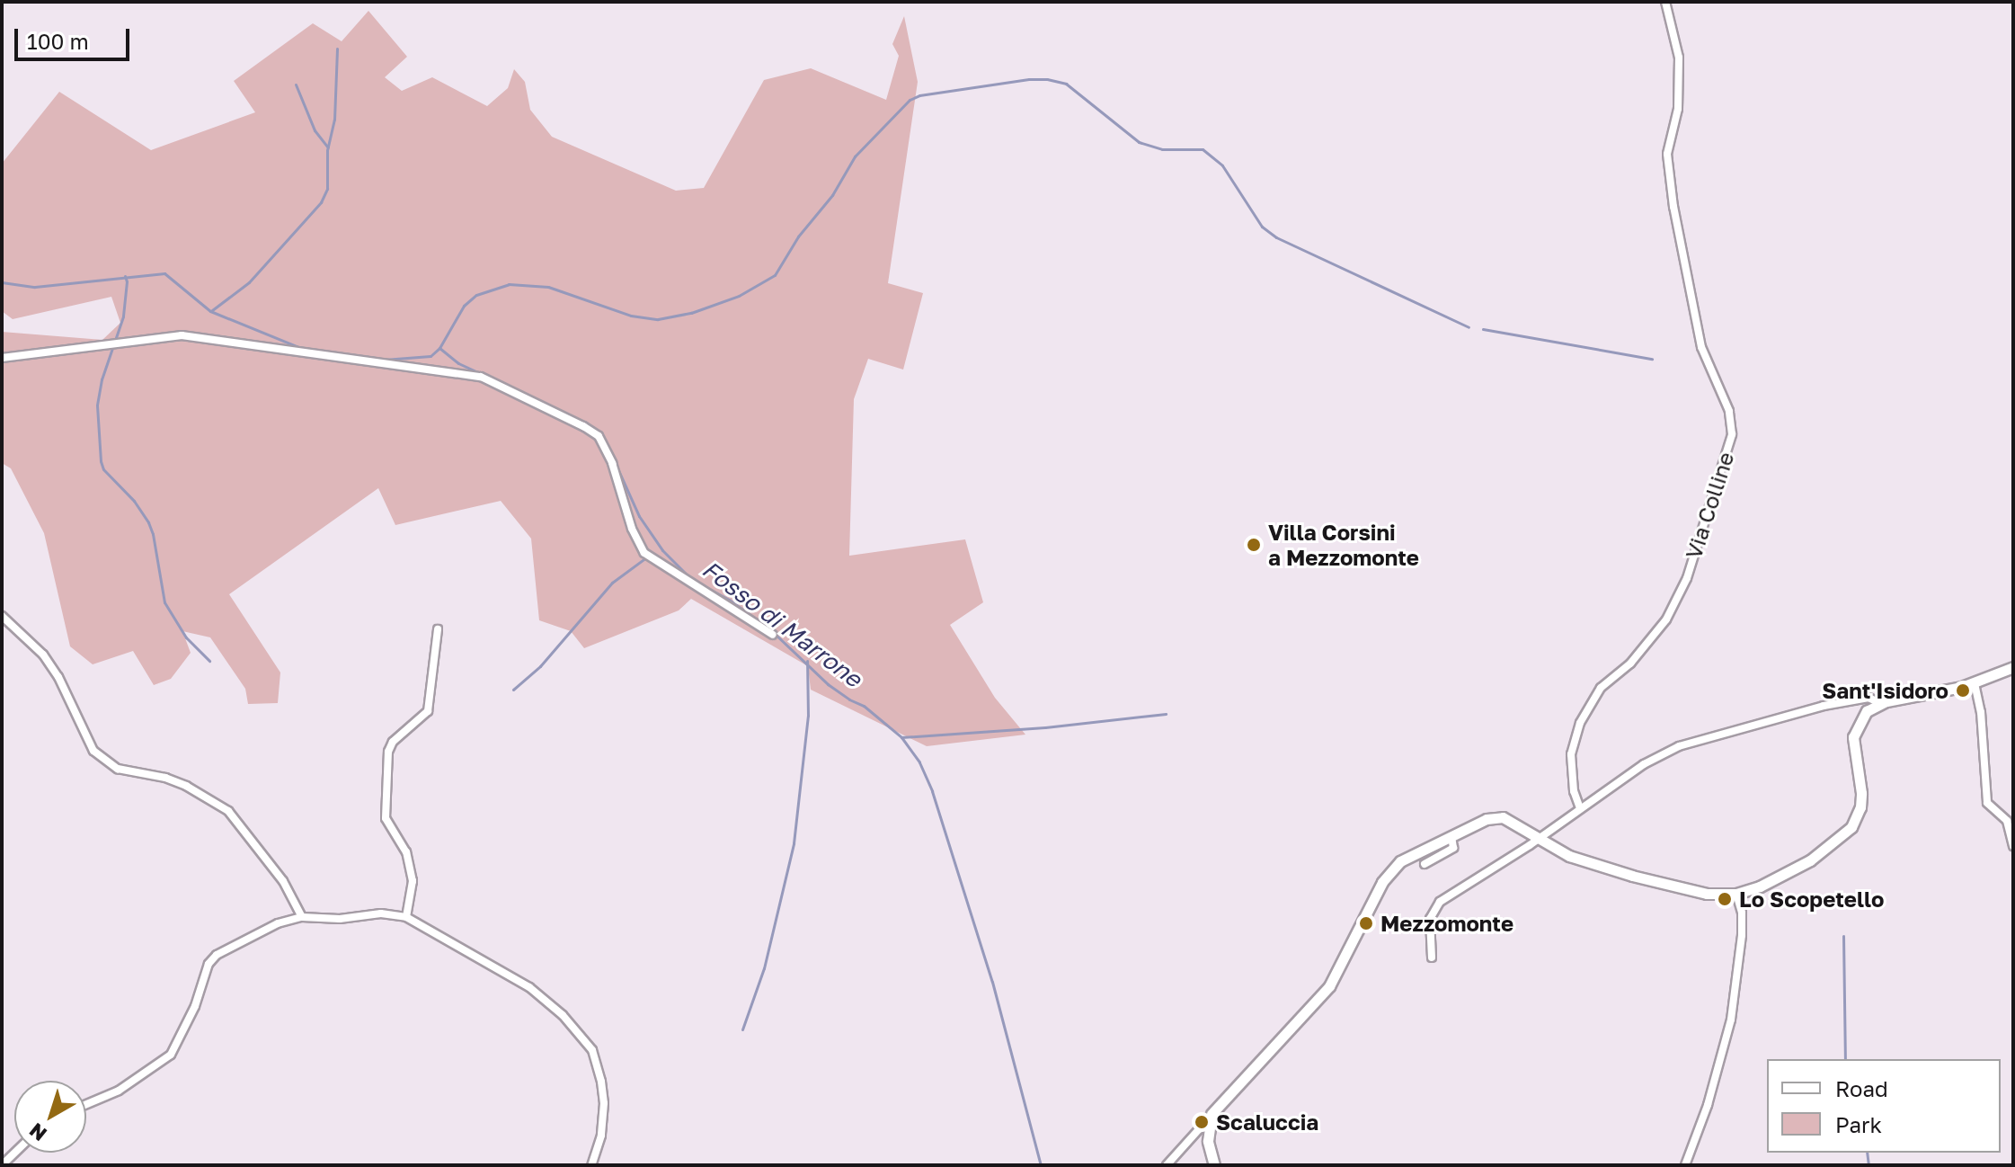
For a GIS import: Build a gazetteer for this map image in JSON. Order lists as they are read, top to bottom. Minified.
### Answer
{"streets":{"street":["Via Colline"]},"water":["Fosso di Marrone"],"places":["Villa Corsini a Mezzomonte","Sant'Isidoro","Lo Scopetello","Mezzomonte","Scaluccia"],"legend":["Road","Park"],"scale_bar":"100 m","north":"bottom left"}
